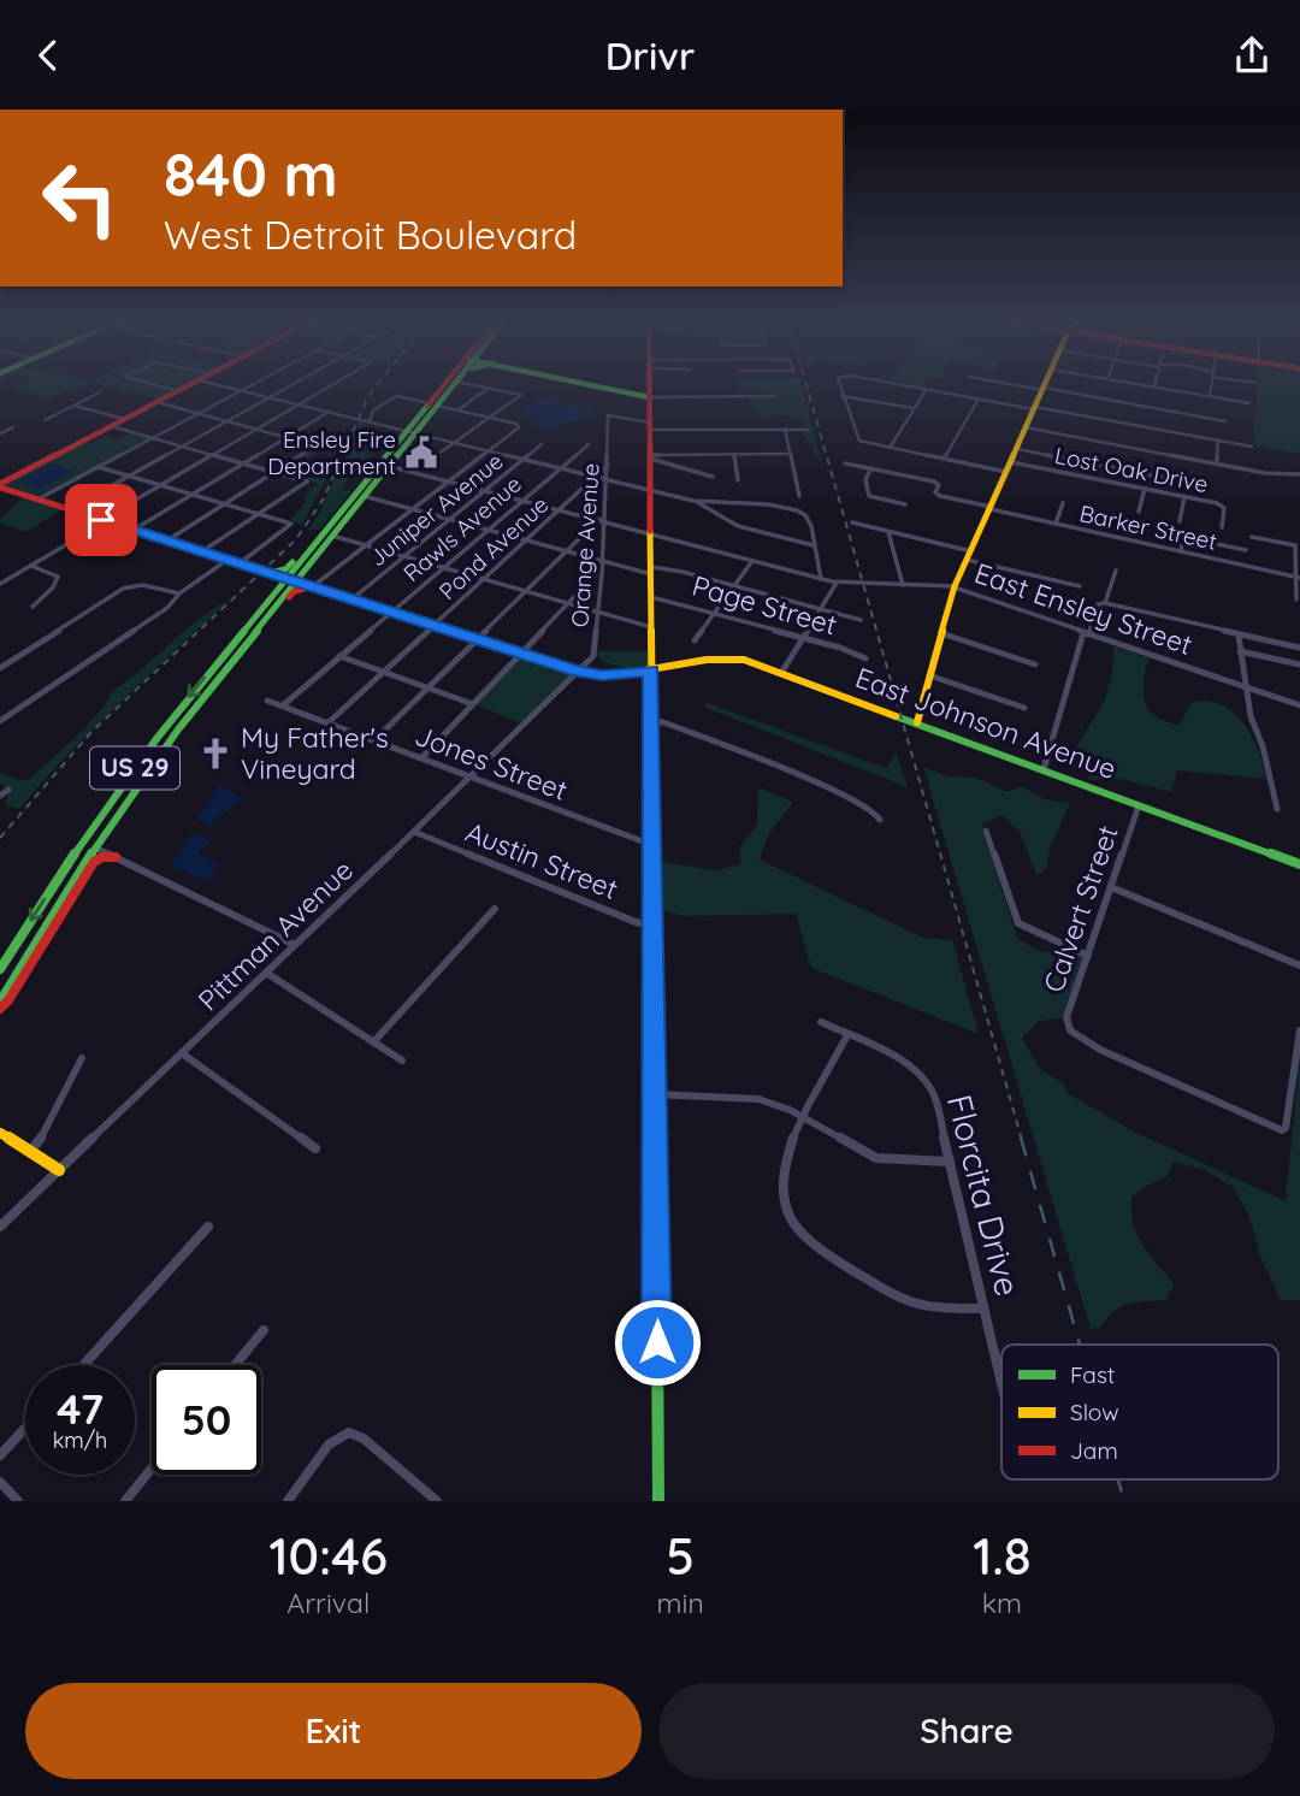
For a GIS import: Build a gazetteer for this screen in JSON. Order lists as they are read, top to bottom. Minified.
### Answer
{"streets":{"main road":["East Johnson Avenue","US 29"],"street":["Lost Oak Drive","Juniper Avenue","Barker Street","Rawls Avenue","Orange Avenue","Pond Avenue","Page Street","East Ensley Street","Jones Street","Austin Street","Calvert Street","Pittman Avenue","Florcita Drive"]},"crossings":[["Juniper Avenue","East Ensley Street"],["Juniper Avenue","East Johnson Avenue"],["Rawls Avenue","East Ensley Street"],["Rawls Avenue","East Johnson Avenue"],["Rawls Avenue","Jones Street"],["Orange Avenue","Pond Avenue"],["Orange Avenue","East Ensley Street"],["Orange Avenue","East Johnson Avenue"],["Orange Avenue","Pittman Avenue"],["Pond Avenue","East Ensley Street"],["Pond Avenue","East Johnson Avenue"],["Pond Avenue","Jones Street"],["East Ensley Street","US 29"],["East Johnson Avenue","US 29"],["East Johnson Avenue","Calvert Street"],["East Johnson Avenue","Pittman Avenue"],["Jones Street","Pittman Avenue"],["Austin Street","Pittman Avenue"]],"places":{"public building":["Ensley Fire Department"],"church":["My Father's Vineyard"]},"legend":["Fast","Slow","Jam"],"page":{"header":"Drivr","turn":["840 m","West Detroit Boulevard"],"speed":"47 km/h","limit":"50","eta":["10:46","Arrival","5","min","1.8","km"],"buttons":["Exit","Share"]}}
